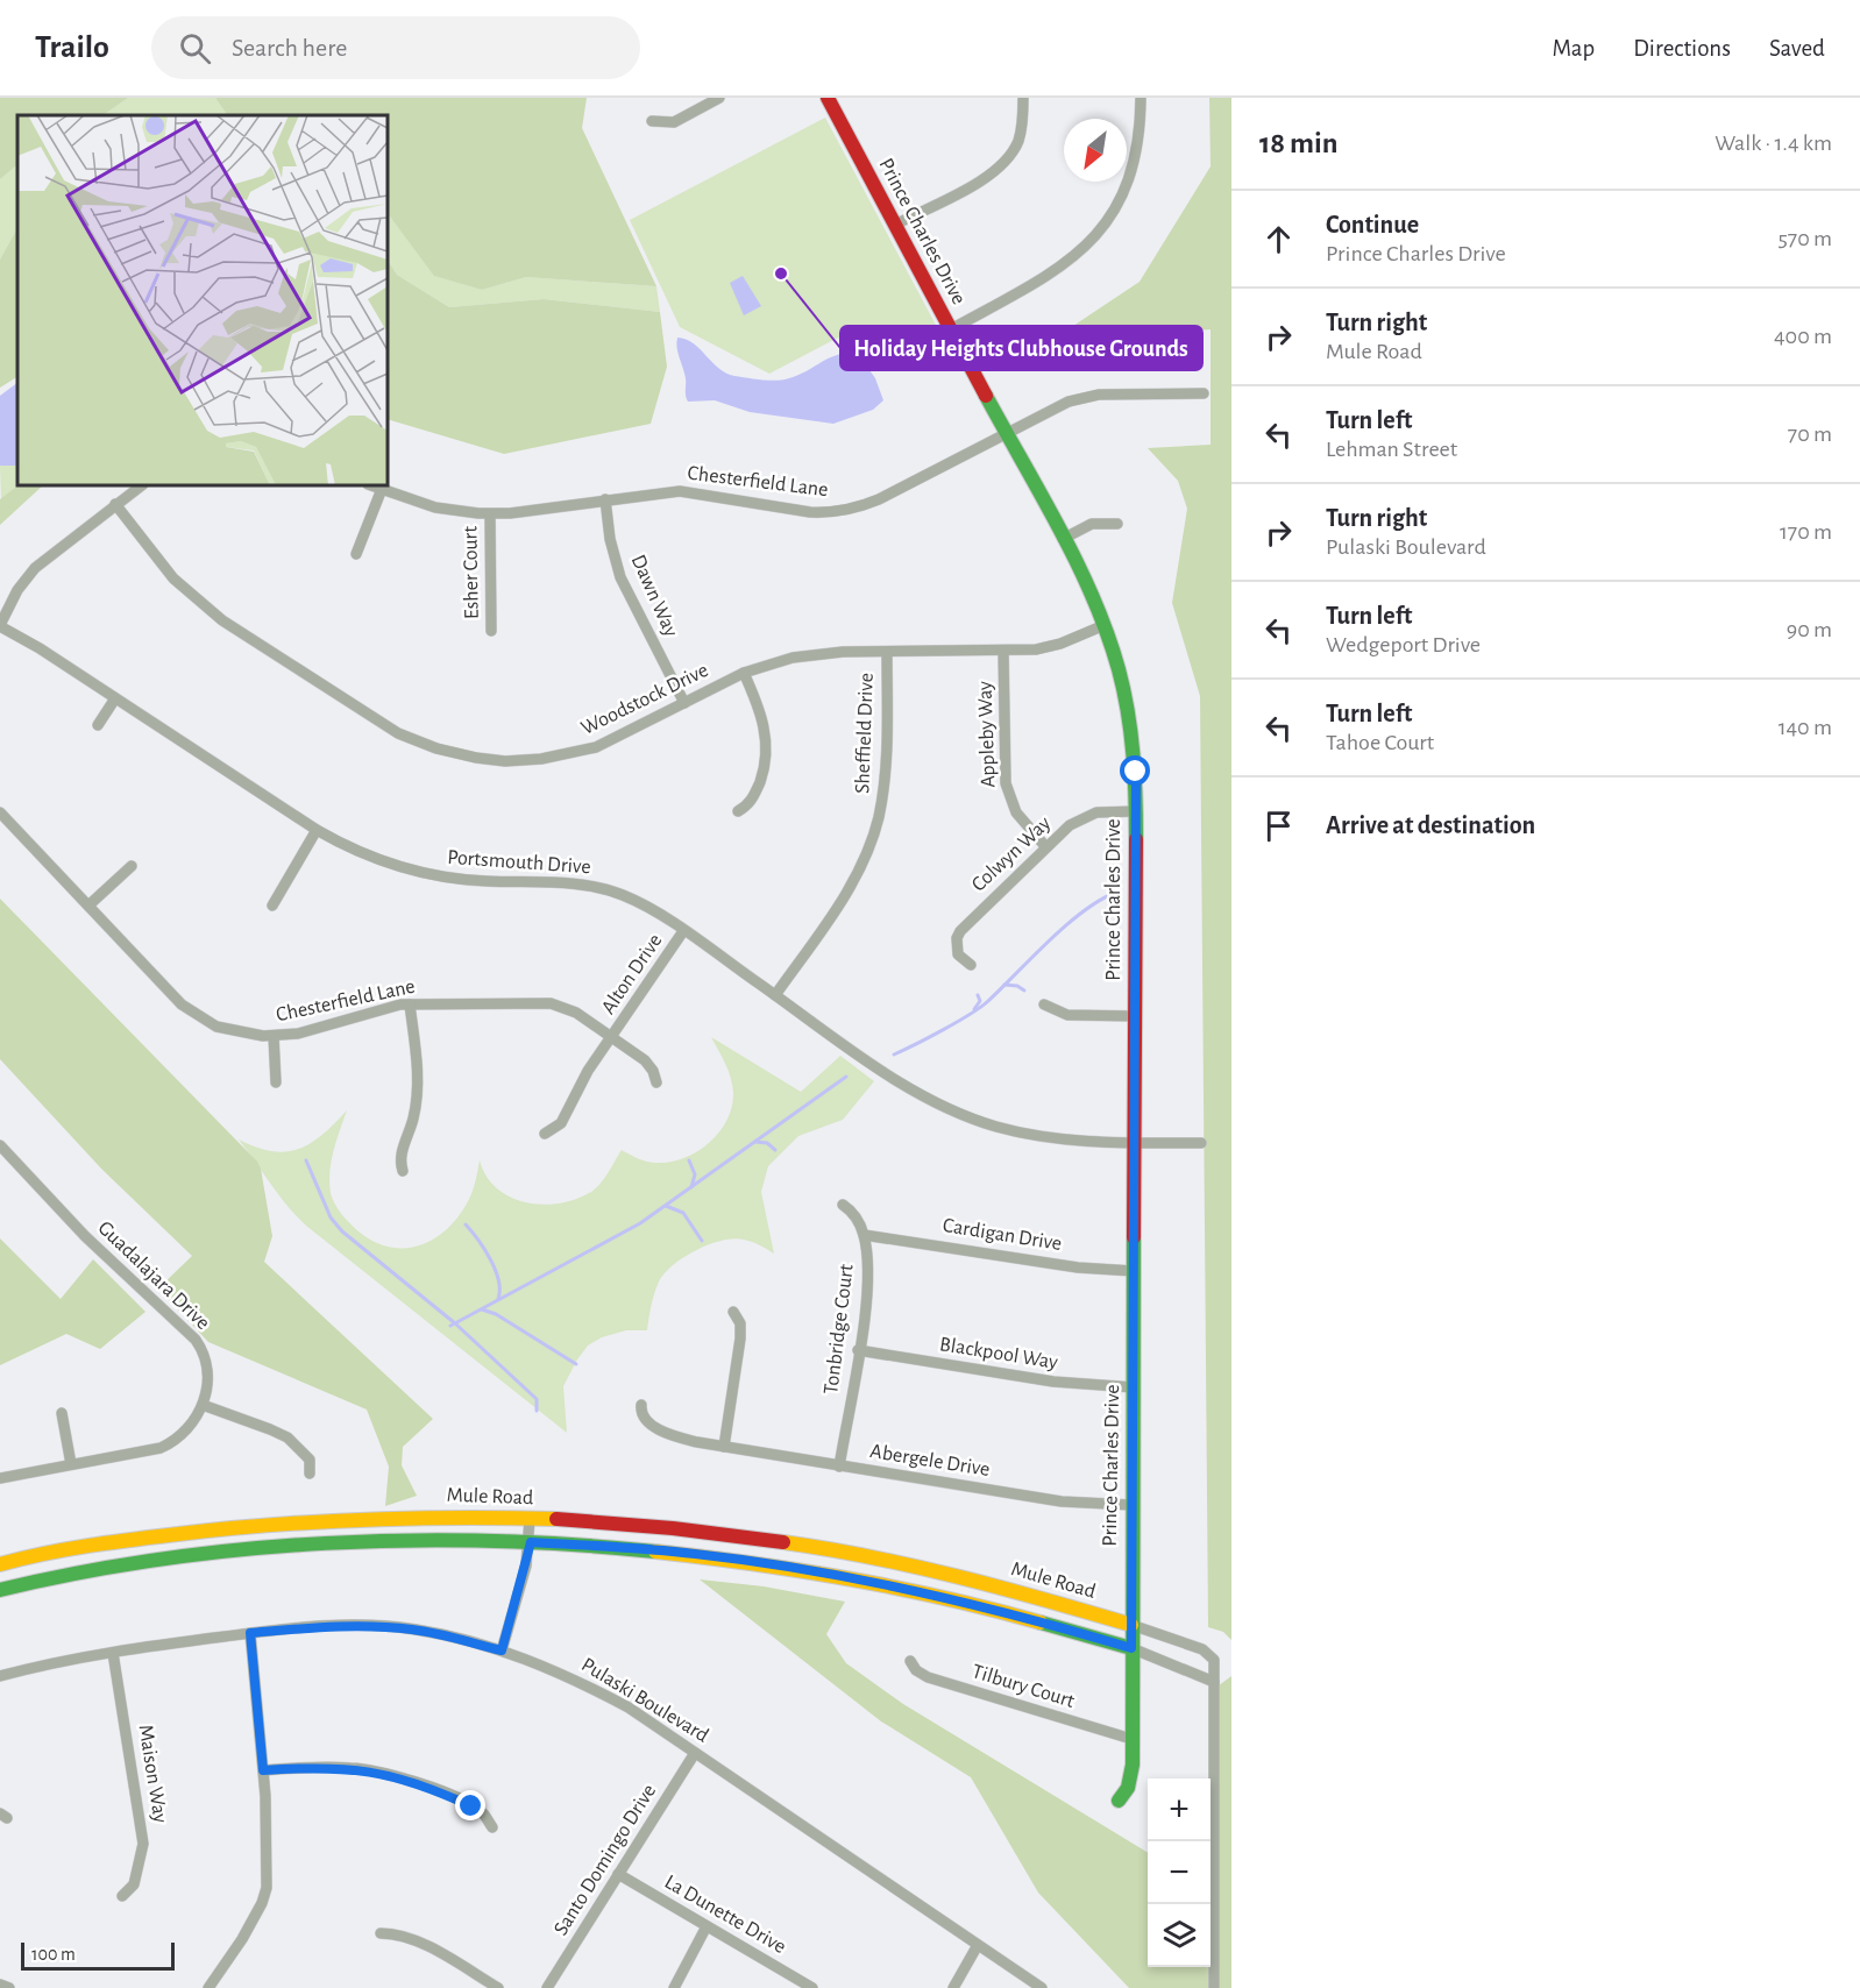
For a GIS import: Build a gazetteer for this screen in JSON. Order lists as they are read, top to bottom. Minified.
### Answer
{"streets":{"main road":["Prince Charles Drive","Mule Road"],"street":["Chesterfield Lane","Esher Court","Dawn Way","Woodstock Drive","Sheffield Drive","Appleby Way","Colwyn Way","Portsmouth Drive","Alton Drive","Cardigan Drive","Guadalajara Drive","Tonbridge Court","Blackpool Way","Abergele Drive","Tilbury Court","Pulaski Boulevard","Maison Way","Santo Domingo Drive","La Dunette Drive"]},"crossings":[["Prince Charles Drive","Chesterfield Lane"],["Prince Charles Drive","Woodstock Drive"],["Prince Charles Drive","Colwyn Way"],["Prince Charles Drive","Portsmouth Drive"],["Prince Charles Drive","Cardigan Drive"],["Prince Charles Drive","Blackpool Way"],["Prince Charles Drive","Abergele Drive"],["Prince Charles Drive","Mule Road"],["Prince Charles Drive","Tilbury Court"],["Chesterfield Lane","Esher Court"],["Chesterfield Lane","Dawn Way"],["Chesterfield Lane","Alton Drive"],["Dawn Way","Woodstock Drive"],["Woodstock Drive","Sheffield Drive"],["Woodstock Drive","Appleby Way"],["Sheffield Drive","Portsmouth Drive"],["Appleby Way","Colwyn Way"],["Portsmouth Drive","Alton Drive"],["Cardigan Drive","Tonbridge Court"],["Tonbridge Court","Blackpool Way"],["Tonbridge Court","Abergele Drive"],["Pulaski Boulevard","Maison Way"],["Pulaski Boulevard","Santo Domingo Drive"],["Santo Domingo Drive","La Dunette Drive"]],"places":["Holiday Heights Clubhouse Grounds"],"scale_bar":"100 m","north":"bottom left","page":{"header":"Trailo","search":"Search here","nav":["Map","Directions","Saved"],"heading":["18 min","Walk · 1.4 km"],"list":[["Continue","Prince Charles Drive","570 m"],["Turn right","Mule Road","400 m"],["Turn left","Lehman Street","70 m"],["Turn right","Pulaski Boulevard","170 m"],["Turn left","Wedgeport Drive","90 m"],["Turn left","Tahoe Court","140 m"],"Arrive at destination"],"map_buttons":["+","−"],"scale":"100 m"}}
